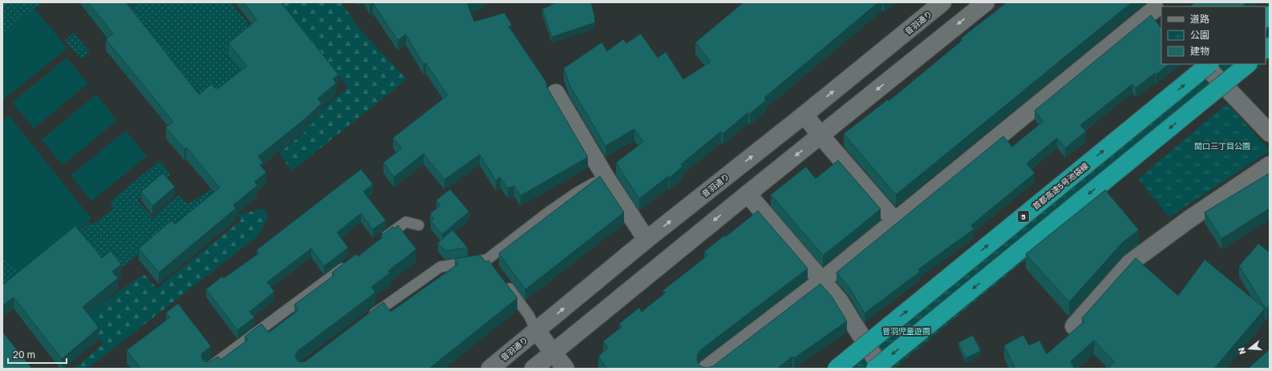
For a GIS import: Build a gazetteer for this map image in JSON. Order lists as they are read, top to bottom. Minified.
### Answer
{"streets":{"highway":["首都高速5号池袋線","5"],"street":["音羽通り"]},"parks":["関口三丁目公園","音羽児童遊園"],"legend":["道路","公園","建物"],"scale_bar":"20 m","north":"left"}
